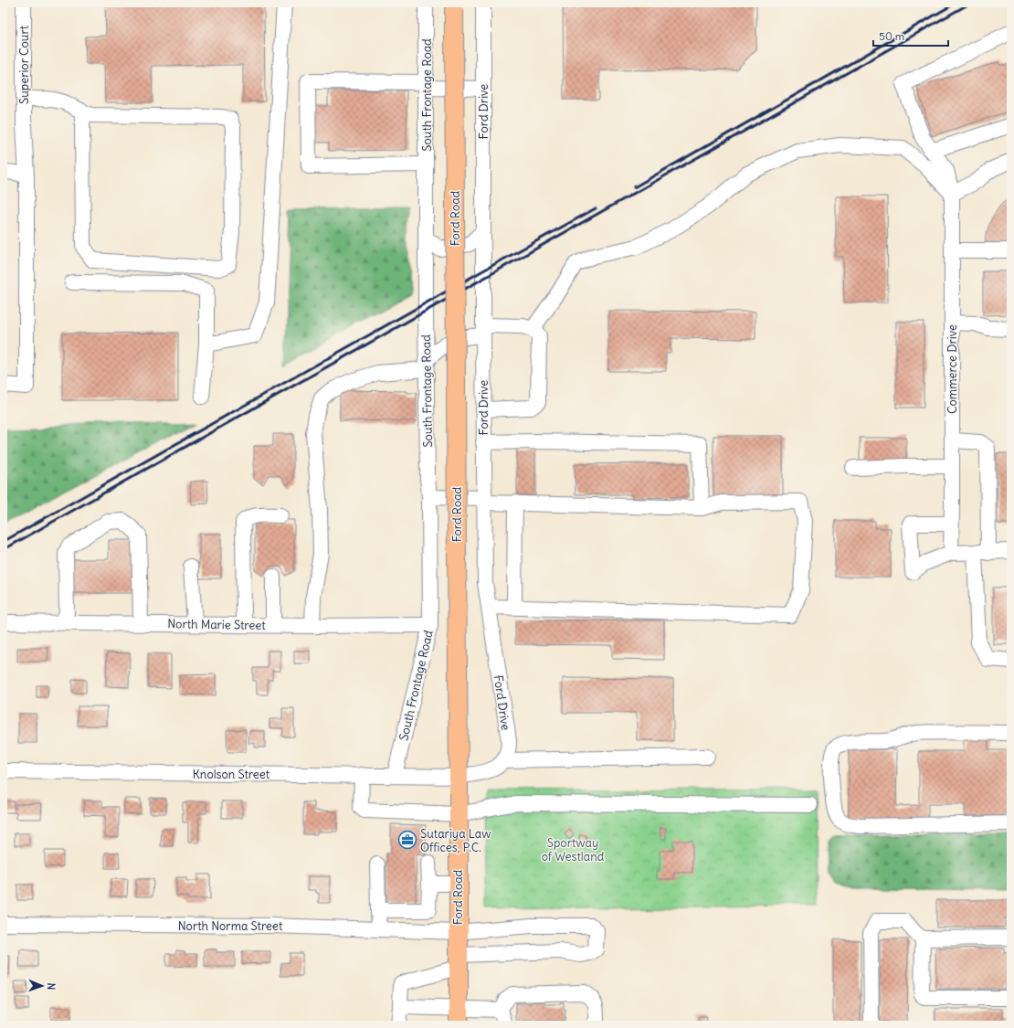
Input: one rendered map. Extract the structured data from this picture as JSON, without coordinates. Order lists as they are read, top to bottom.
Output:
{
  "streets": {
    "main road": ["Ford Road"],
    "street": [
      "Superior Court",
      "South Frontage Road",
      "Ford Drive",
      "Commerce Drive",
      "North Marie Street",
      "Knolson Street",
      "North Norma Street"
    ]
  },
  "crossings": [
    ["South Frontage Road", "North Marie Street"],
    ["South Frontage Road", "Knolson Street"],
    ["Ford Road", "Knolson Street"],
    ["Ford Road", "North Norma Street"]
  ],
  "parks": ["Sportway of Westland"],
  "places": {
    "office": ["Sutariya Law Offices, P.C."]
  },
  "scale_bar": "50 m",
  "north": "right"
}
